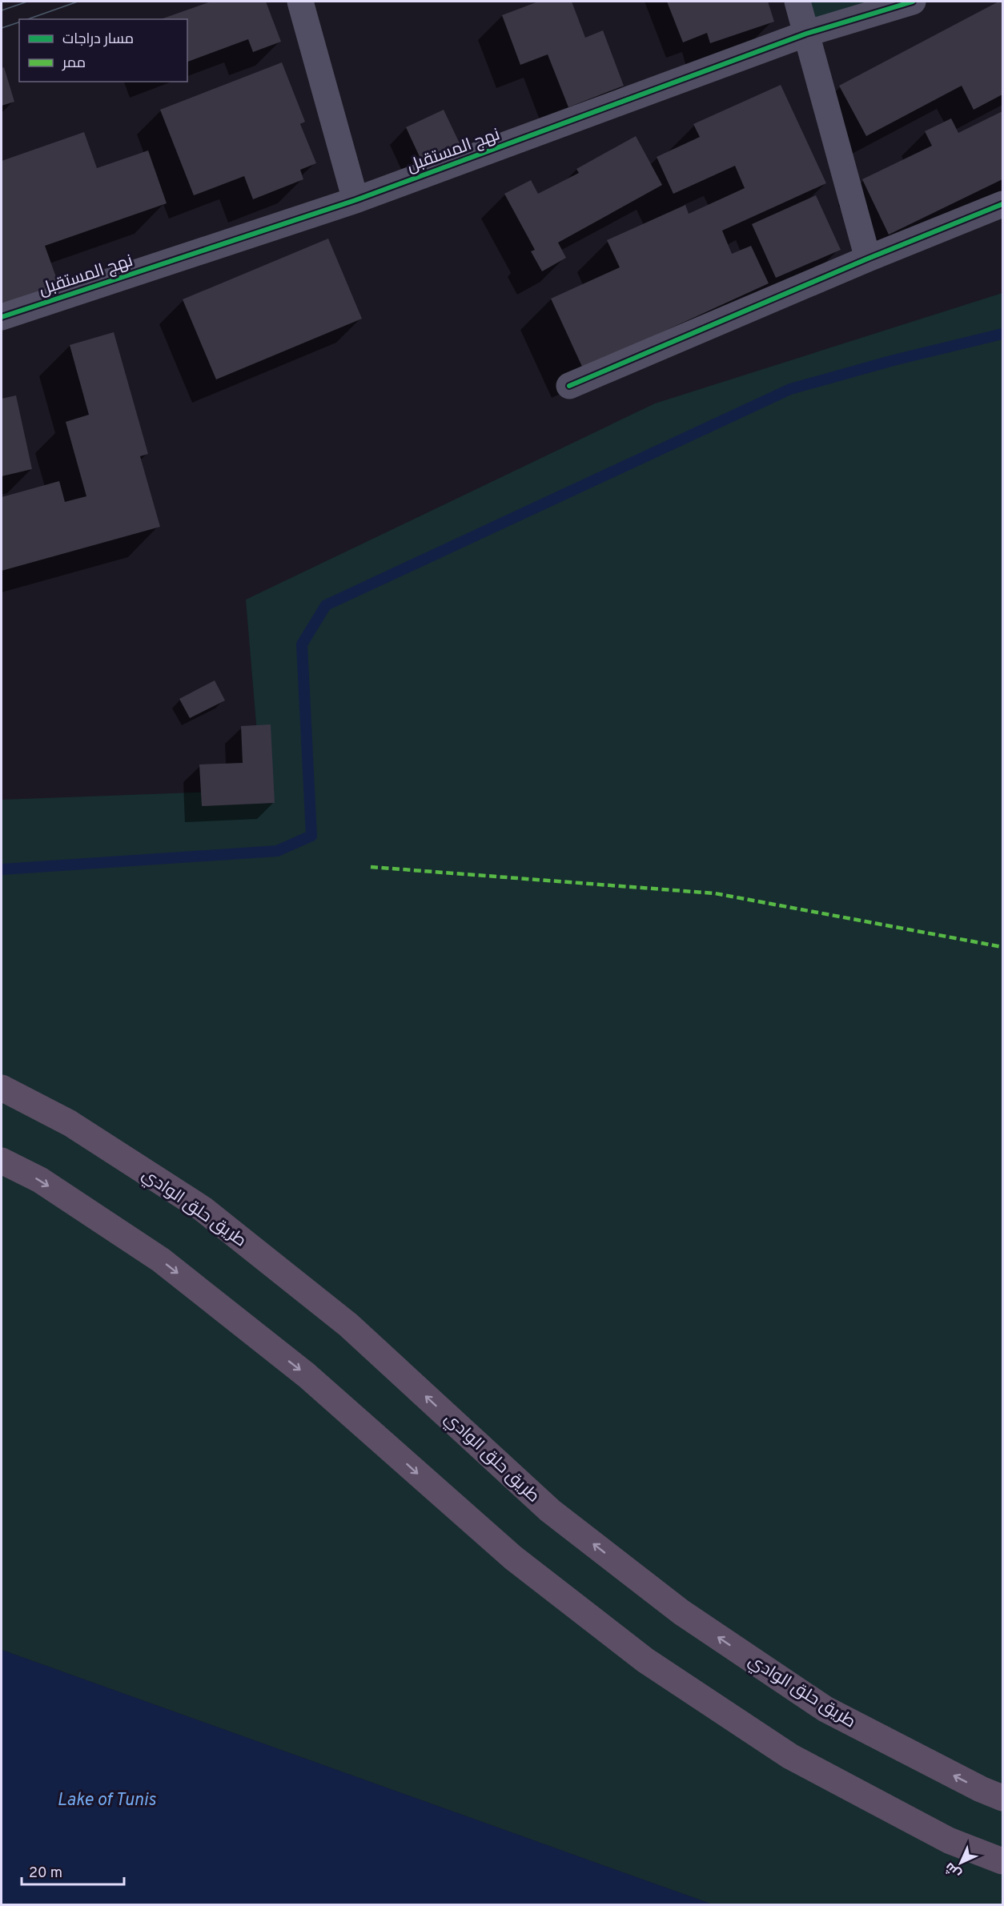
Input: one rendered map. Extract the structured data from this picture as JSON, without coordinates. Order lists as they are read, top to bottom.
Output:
{
  "streets": {
    "highway": ["طريق حلق الوادي"],
    "street": ["نهج المستقبل"]
  },
  "water": ["Lake of Tunis"],
  "legend": ["مسار دراجات", "ممر"],
  "scale_bar": "20 m",
  "north": "bottom left"
}
